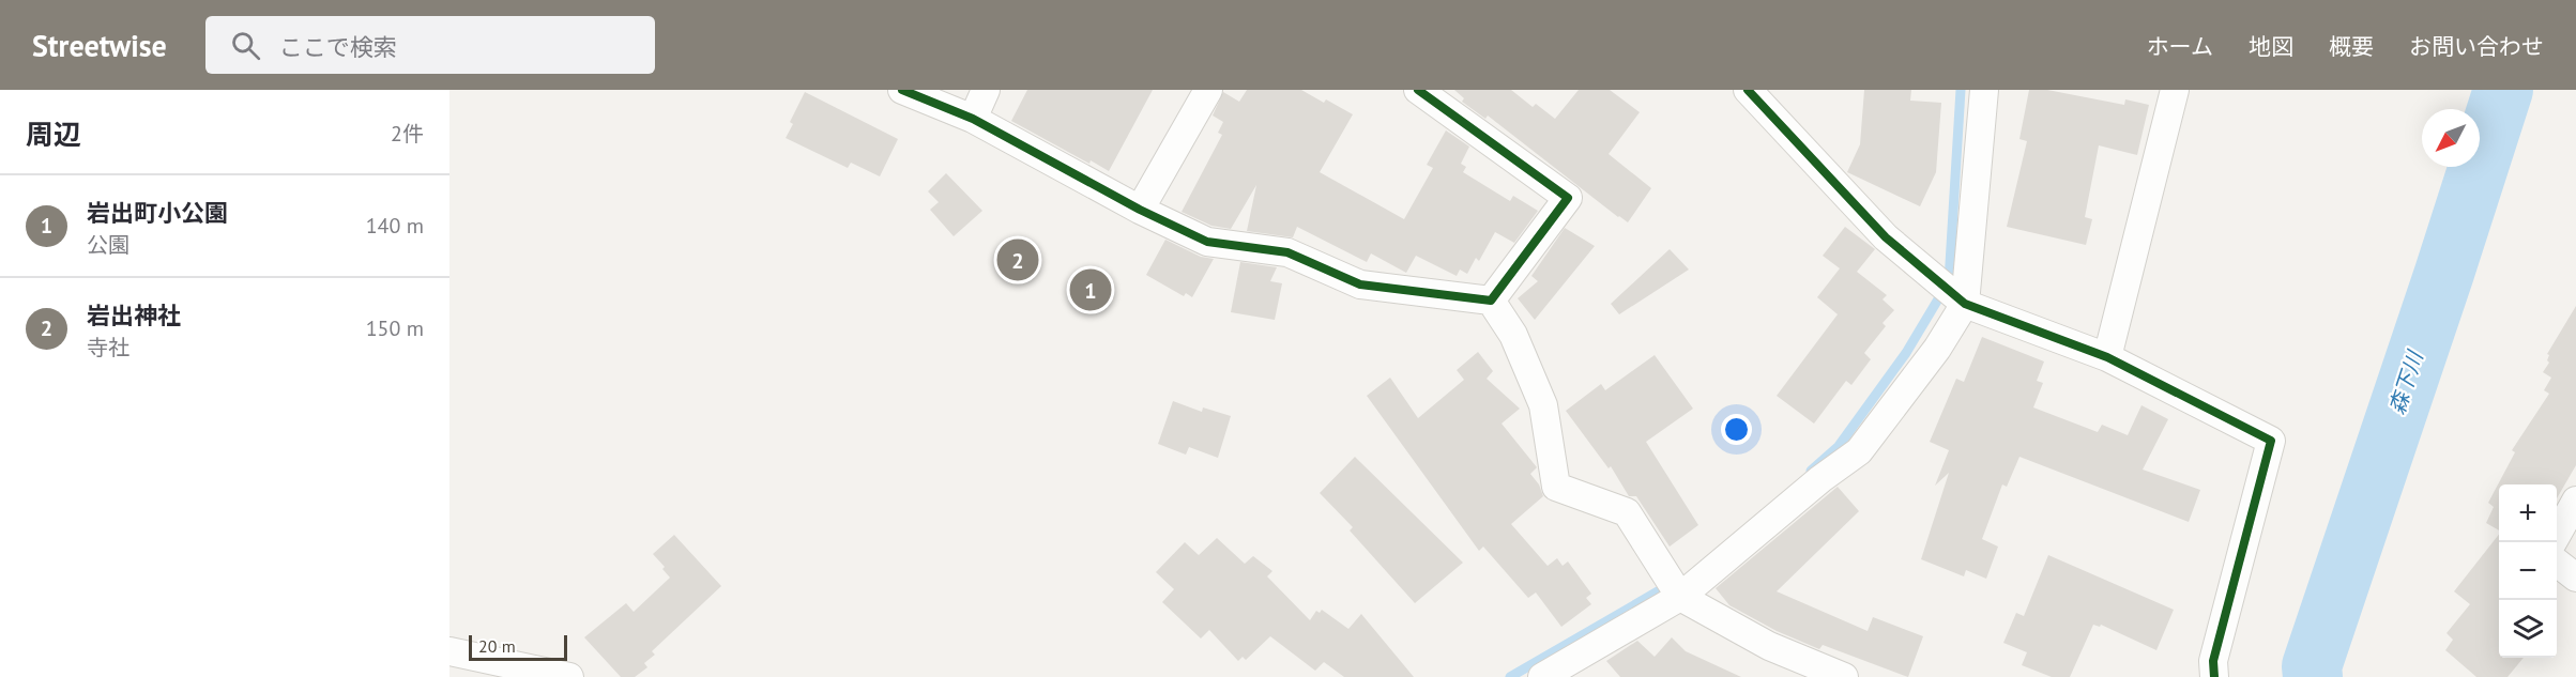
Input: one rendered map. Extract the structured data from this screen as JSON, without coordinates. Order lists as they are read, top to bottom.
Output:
{
  "water": ["森下川"],
  "scale_bar": "20 m",
  "north": "bottom left",
  "page": {
    "header": "Streetwise",
    "search": "ここで検索",
    "nav": [
      "ホーム",
      "地図",
      "概要",
      "お問い合わせ"
    ],
    "heading": ["周辺", "2件"],
    "list": [
      {
        "mark": "1",
        "name": "岩出町小公園",
        "note": "公園",
        "value": "140 m"
      },
      {
        "mark": "2",
        "name": "岩出神社",
        "note": "寺社",
        "value": "150 m"
      }
    ],
    "pins": ["2", "1"],
    "map_buttons": ["+", "−"],
    "scale": "20 m"
  }
}
